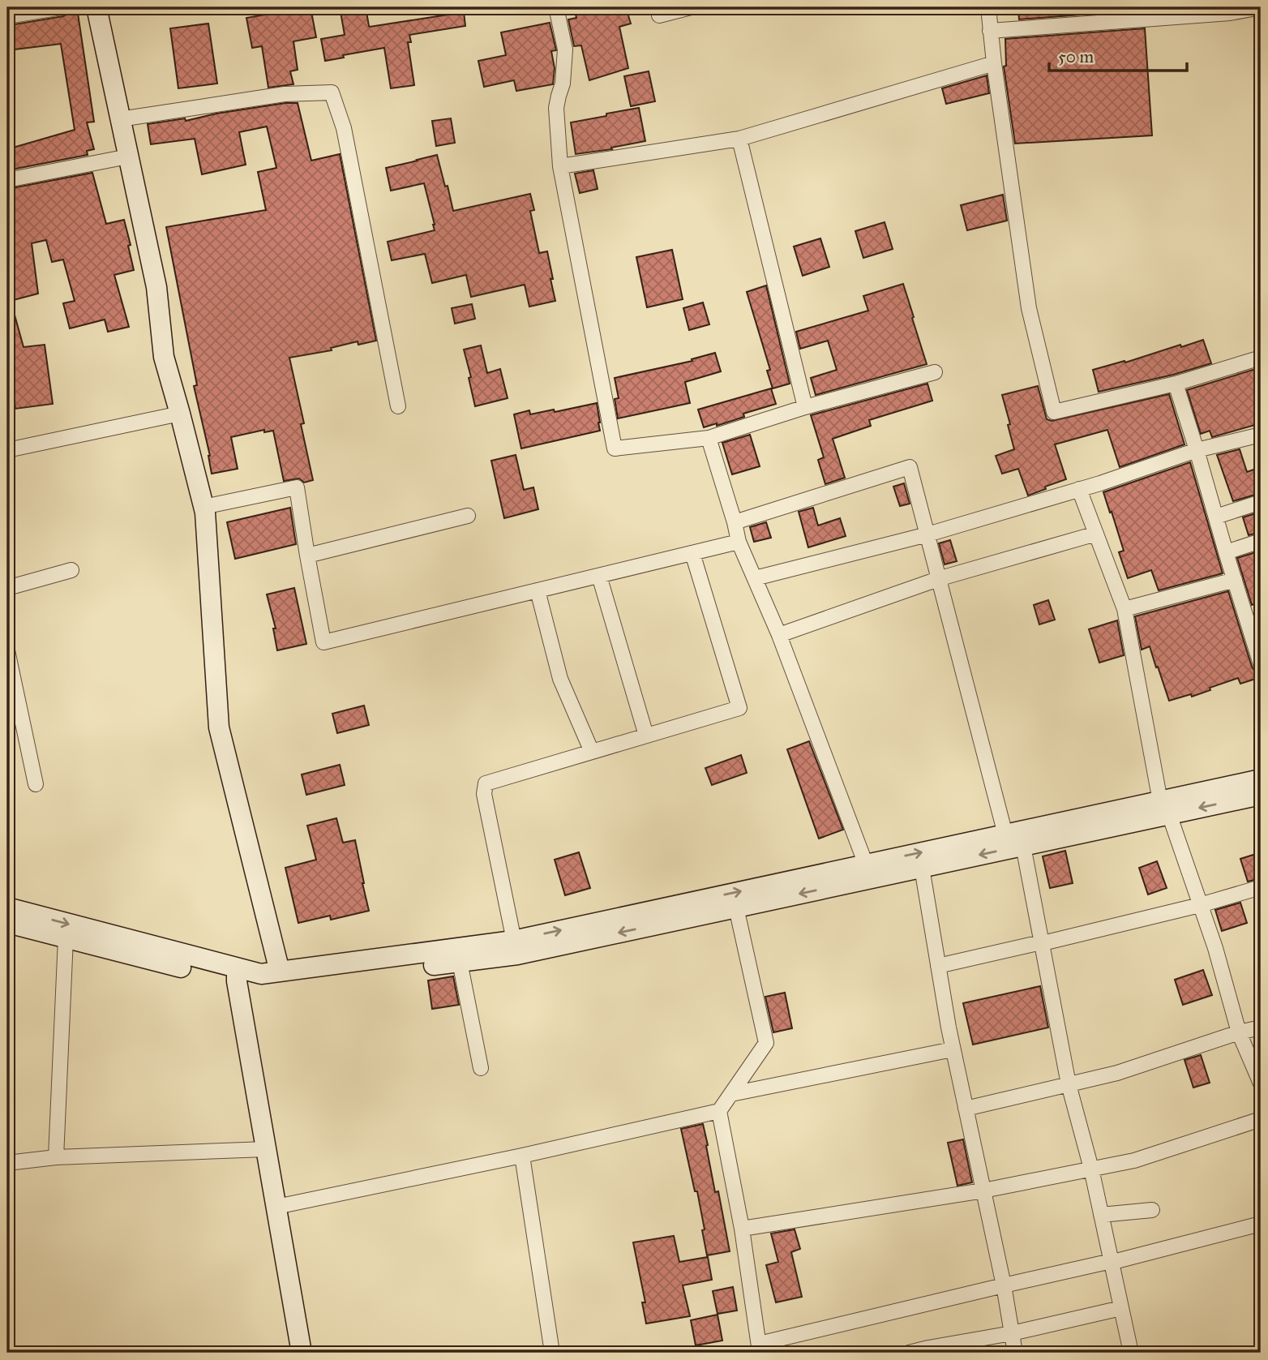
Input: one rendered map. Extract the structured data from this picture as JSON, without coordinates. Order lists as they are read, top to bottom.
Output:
{
  "scale_bar": "50 m"
}
